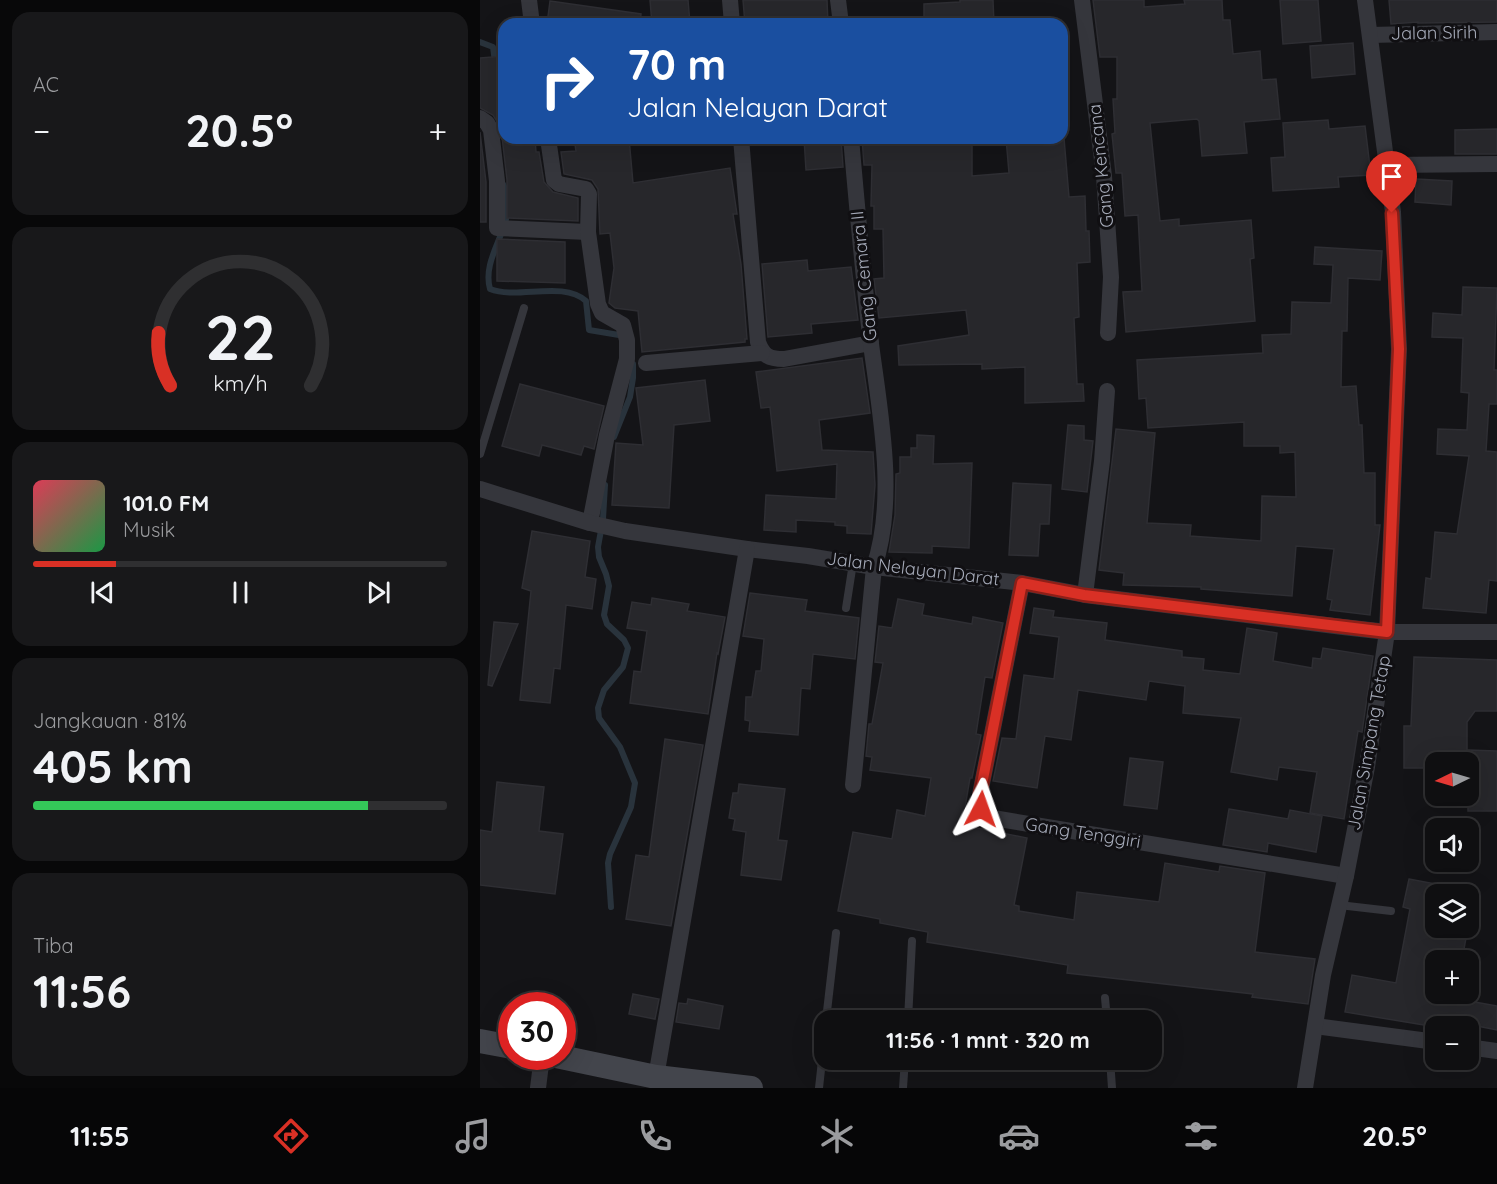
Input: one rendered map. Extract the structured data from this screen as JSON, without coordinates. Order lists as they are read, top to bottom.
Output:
{
  "streets": {
    "street": [
      "Jalan Sirih",
      "Gang Kencana",
      "Gang Cemara II",
      "Jalan Nelayan Darat",
      "Jalan Simpang Tetap",
      "Gang Tenggiri"
    ]
  },
  "crossings": [
    ["Jalan Sirih", "Jalan Simpang Tetap"],
    ["Gang Cemara II", "Jalan Nelayan Darat"],
    ["Jalan Nelayan Darat", "Jalan Simpang Tetap"],
    ["Jalan Nelayan Darat", "Gang Tenggiri"],
    ["Jalan Simpang Tetap", "Gang Tenggiri"]
  ],
  "north": "left",
  "page": {
    "tile": [
      "AC",
      ["Jangkauan · 81%", "405 km"],
      ["Tiba", "11:56"]
    ],
    "turn": ["70 m", "Jalan Nelayan Darat"],
    "heat": ["−", "20.5°", "+"],
    "song": ["101.0 FM", "Musik"],
    "map_buttons": ["+", "−"],
    "limit": "30",
    "trip": "11:56 · 1 mnt · 320 m",
    "tabs": ["11:55", "20.5°"],
    "gauge": ["22", "km/h"]
  }
}
